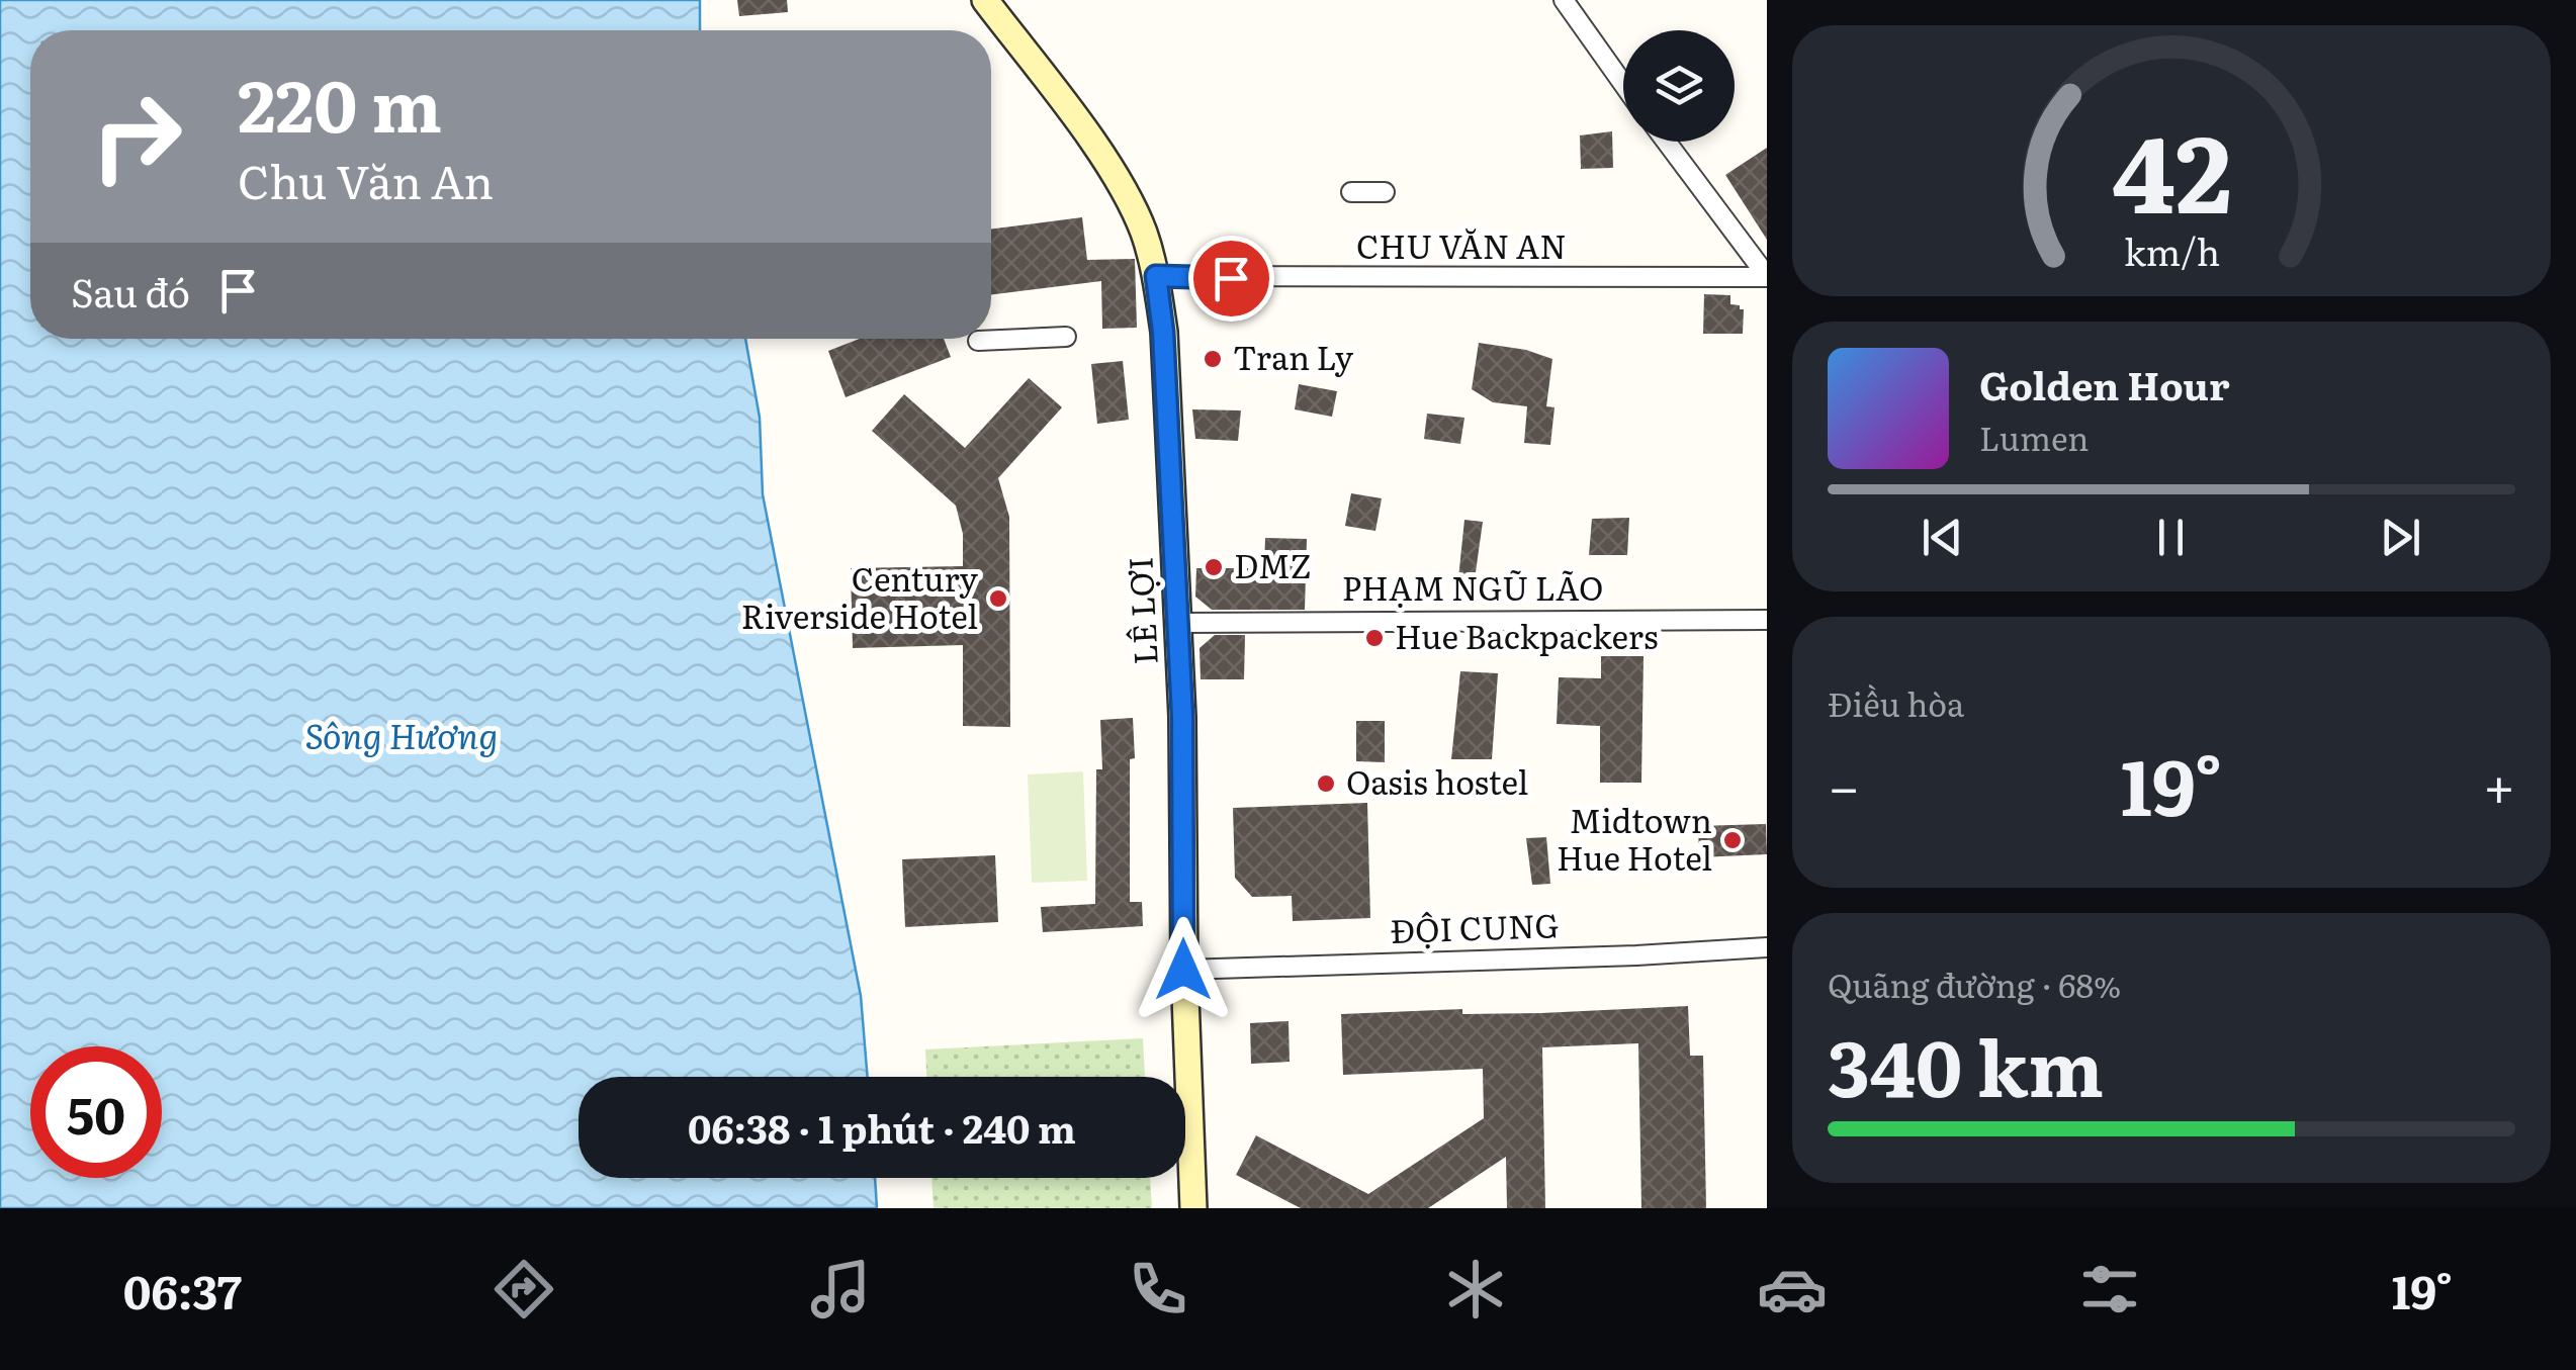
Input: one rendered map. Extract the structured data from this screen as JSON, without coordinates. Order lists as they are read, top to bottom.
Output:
{
  "streets": {
    "main road": ["LÊ LỢI"],
    "street": ["CHU VĂN AN", "PHẠM NGŨ LÃO", "ĐỘI CUNG"]
  },
  "crossings": [
    ["CHU VĂN AN", "LÊ LỢI"],
    ["PHẠM NGŨ LÃO", "LÊ LỢI"],
    ["LÊ LỢI", "ĐỘI CUNG"]
  ],
  "water": ["Sông Hương"],
  "places": [
    "Tran Ly",
    "DMZ",
    "Century Riverside Hotel",
    "Hue Backpackers",
    "Oasis hostel",
    "Midtown Hue Hotel"
  ],
  "page": {
    "turn": ["220 m", "Chu Văn An"],
    "then": "Sau đó",
    "song": ["Golden Hour", "Lumen"],
    "tile": [
      "Điều hòa",
      ["Quãng đường · 68%", "340 km"]
    ],
    "heat": ["−", "19°", "+"],
    "limit": "50",
    "trip": "06:38 · 1 phút · 240 m",
    "tabs": ["06:37", "19°"],
    "gauge": ["42", "km/h"]
  }
}
